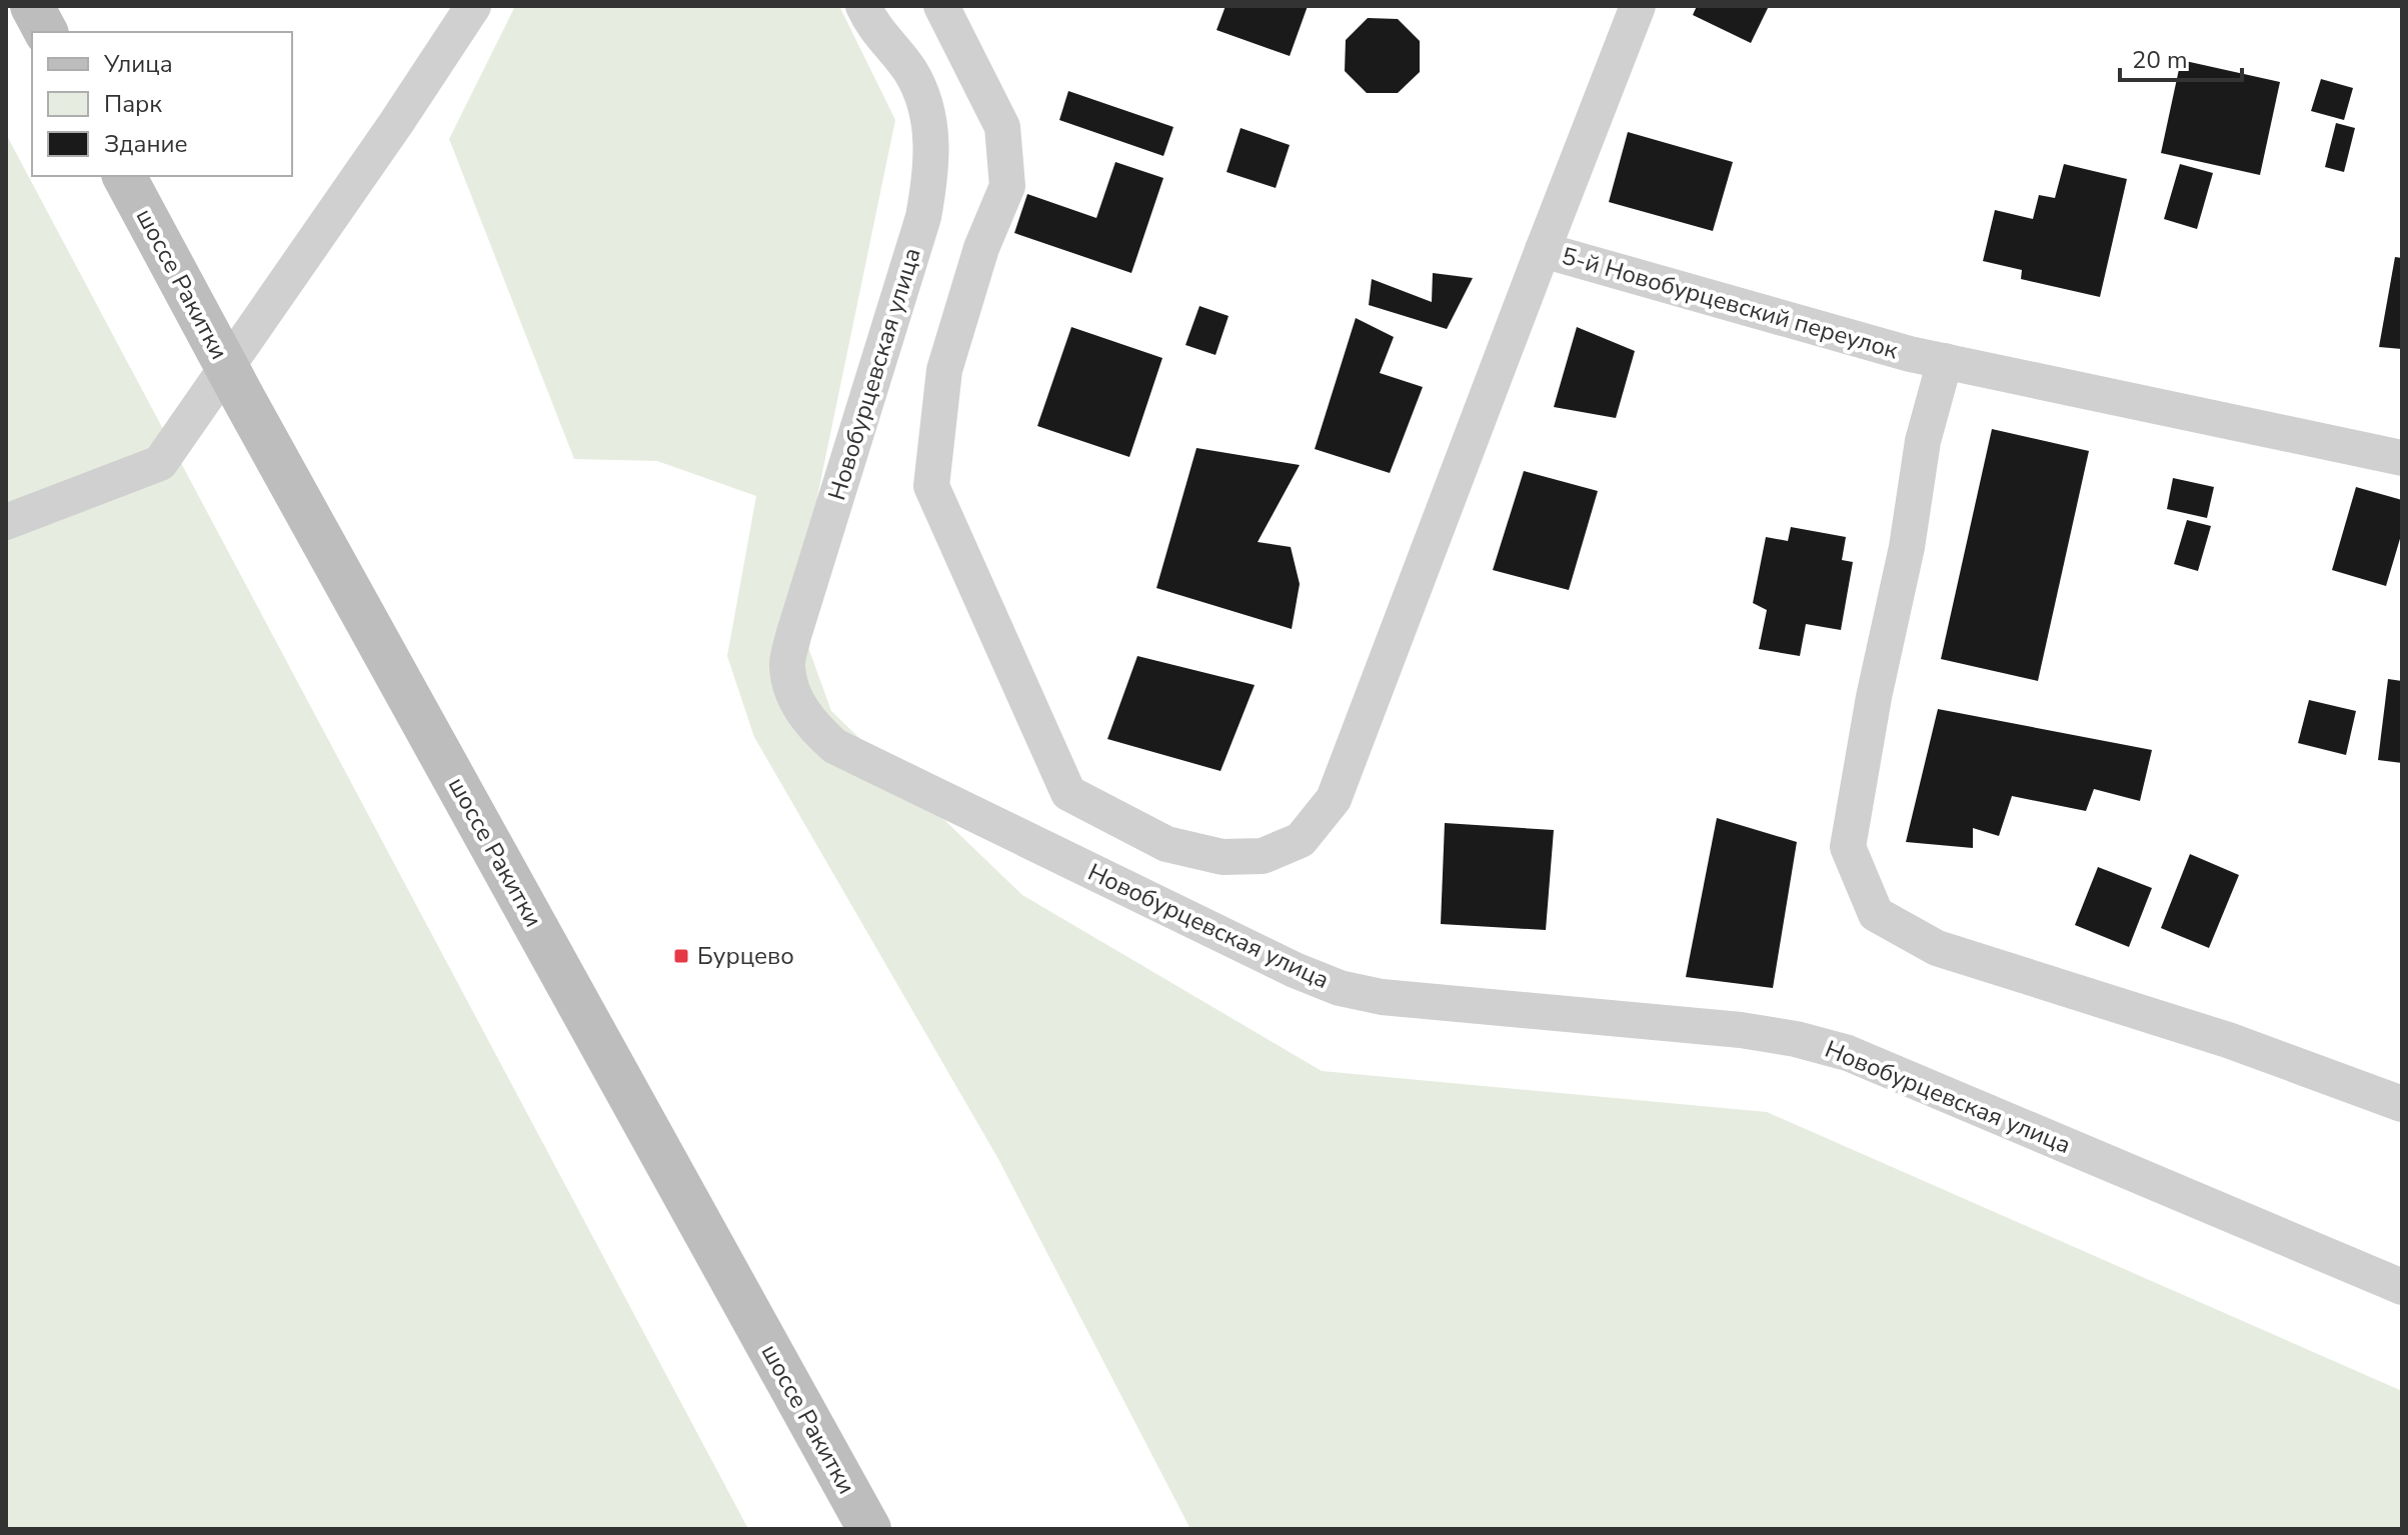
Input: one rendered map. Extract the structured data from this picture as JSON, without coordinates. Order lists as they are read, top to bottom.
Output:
{
  "streets": {
    "main road": ["шоссе Ракитки"],
    "street": ["5-й Новобурцевский переулок", "Новобурцевская улица"]
  },
  "places": {
    "transit": ["Бурцево"]
  },
  "legend": ["Улица", "Парк", "Здание"],
  "scale_bar": "20 m"
}
